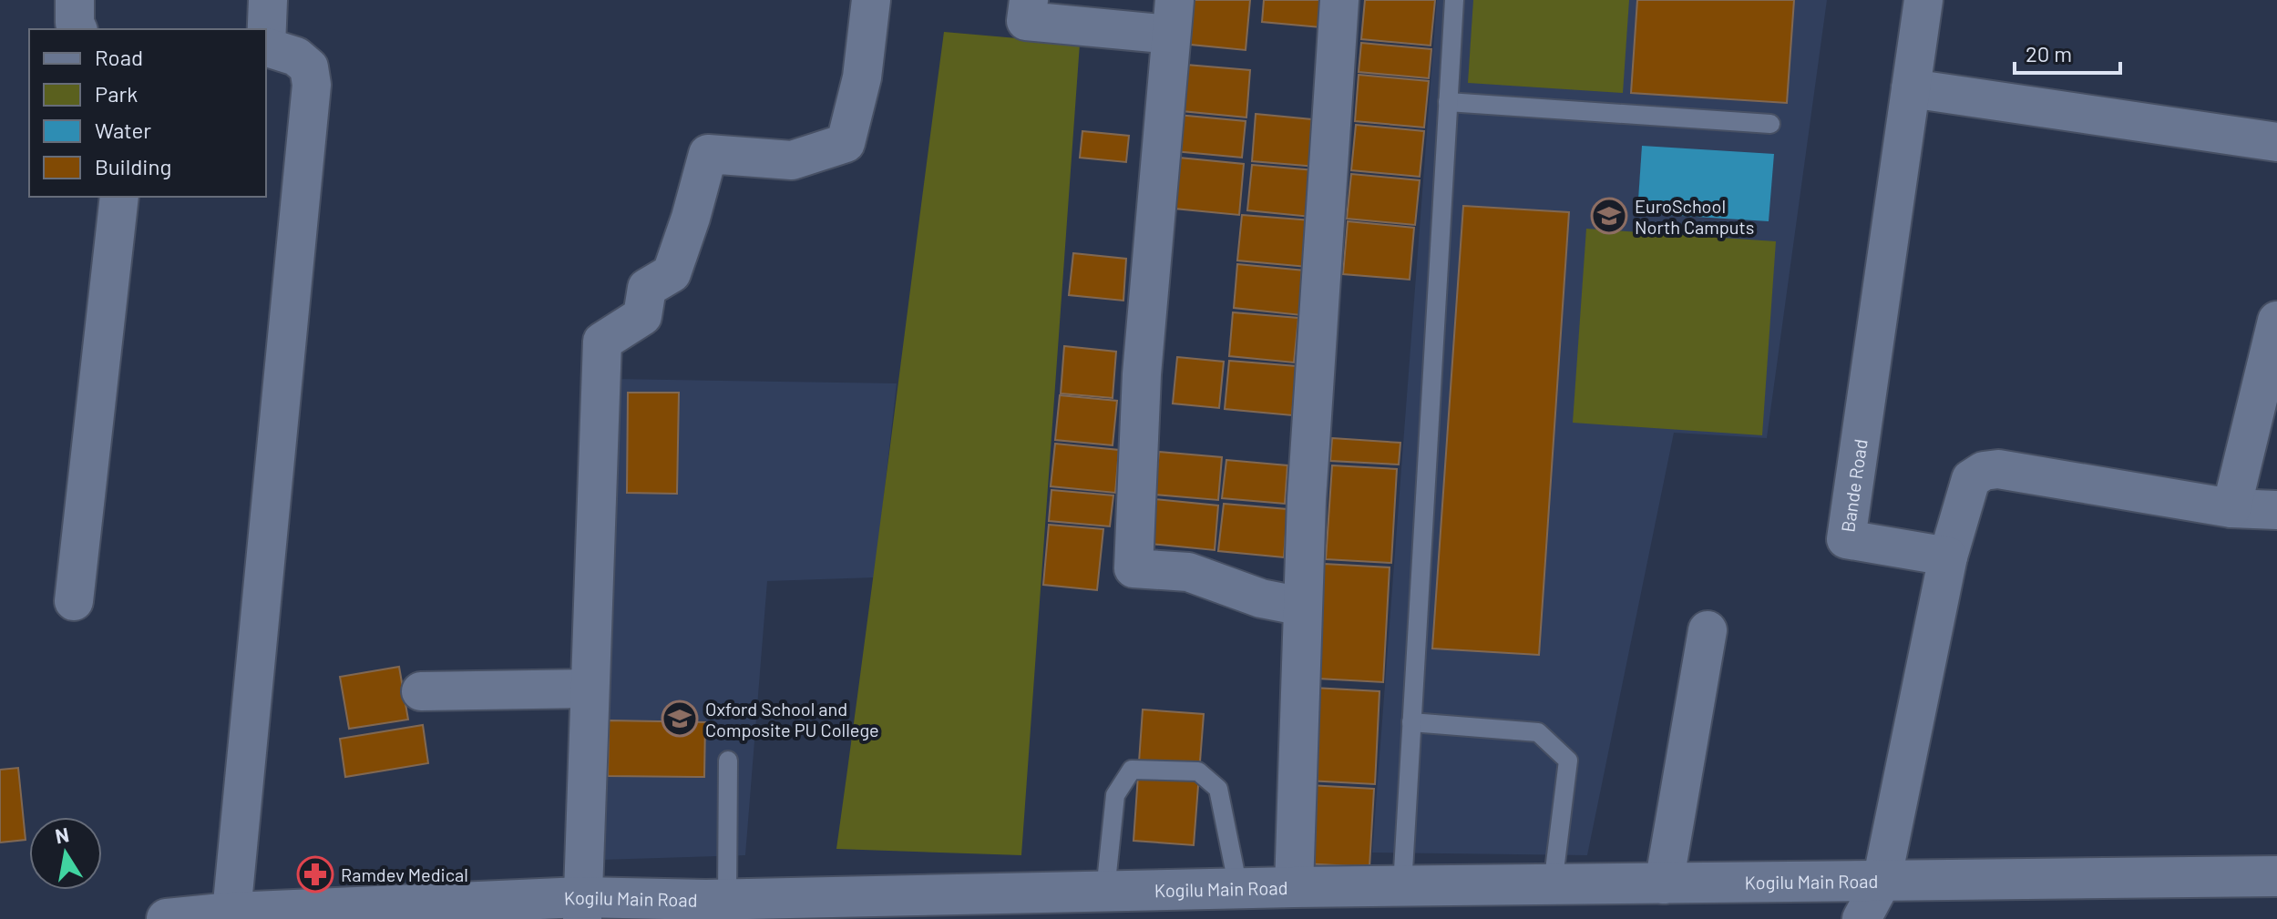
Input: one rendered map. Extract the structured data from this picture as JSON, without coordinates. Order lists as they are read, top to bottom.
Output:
{
  "streets": {
    "main road": ["Kogilu Main Road"],
    "street": ["Bande Road"]
  },
  "places": {
    "school or university": ["EuroSchool North Camputs", "Oxford School and Composite PU College"],
    "pharmacy": ["Ramdev Medical"]
  },
  "legend": [
    "Road",
    "Park",
    "Water",
    "Building"
  ],
  "scale_bar": "20 m",
  "north": "top"
}
